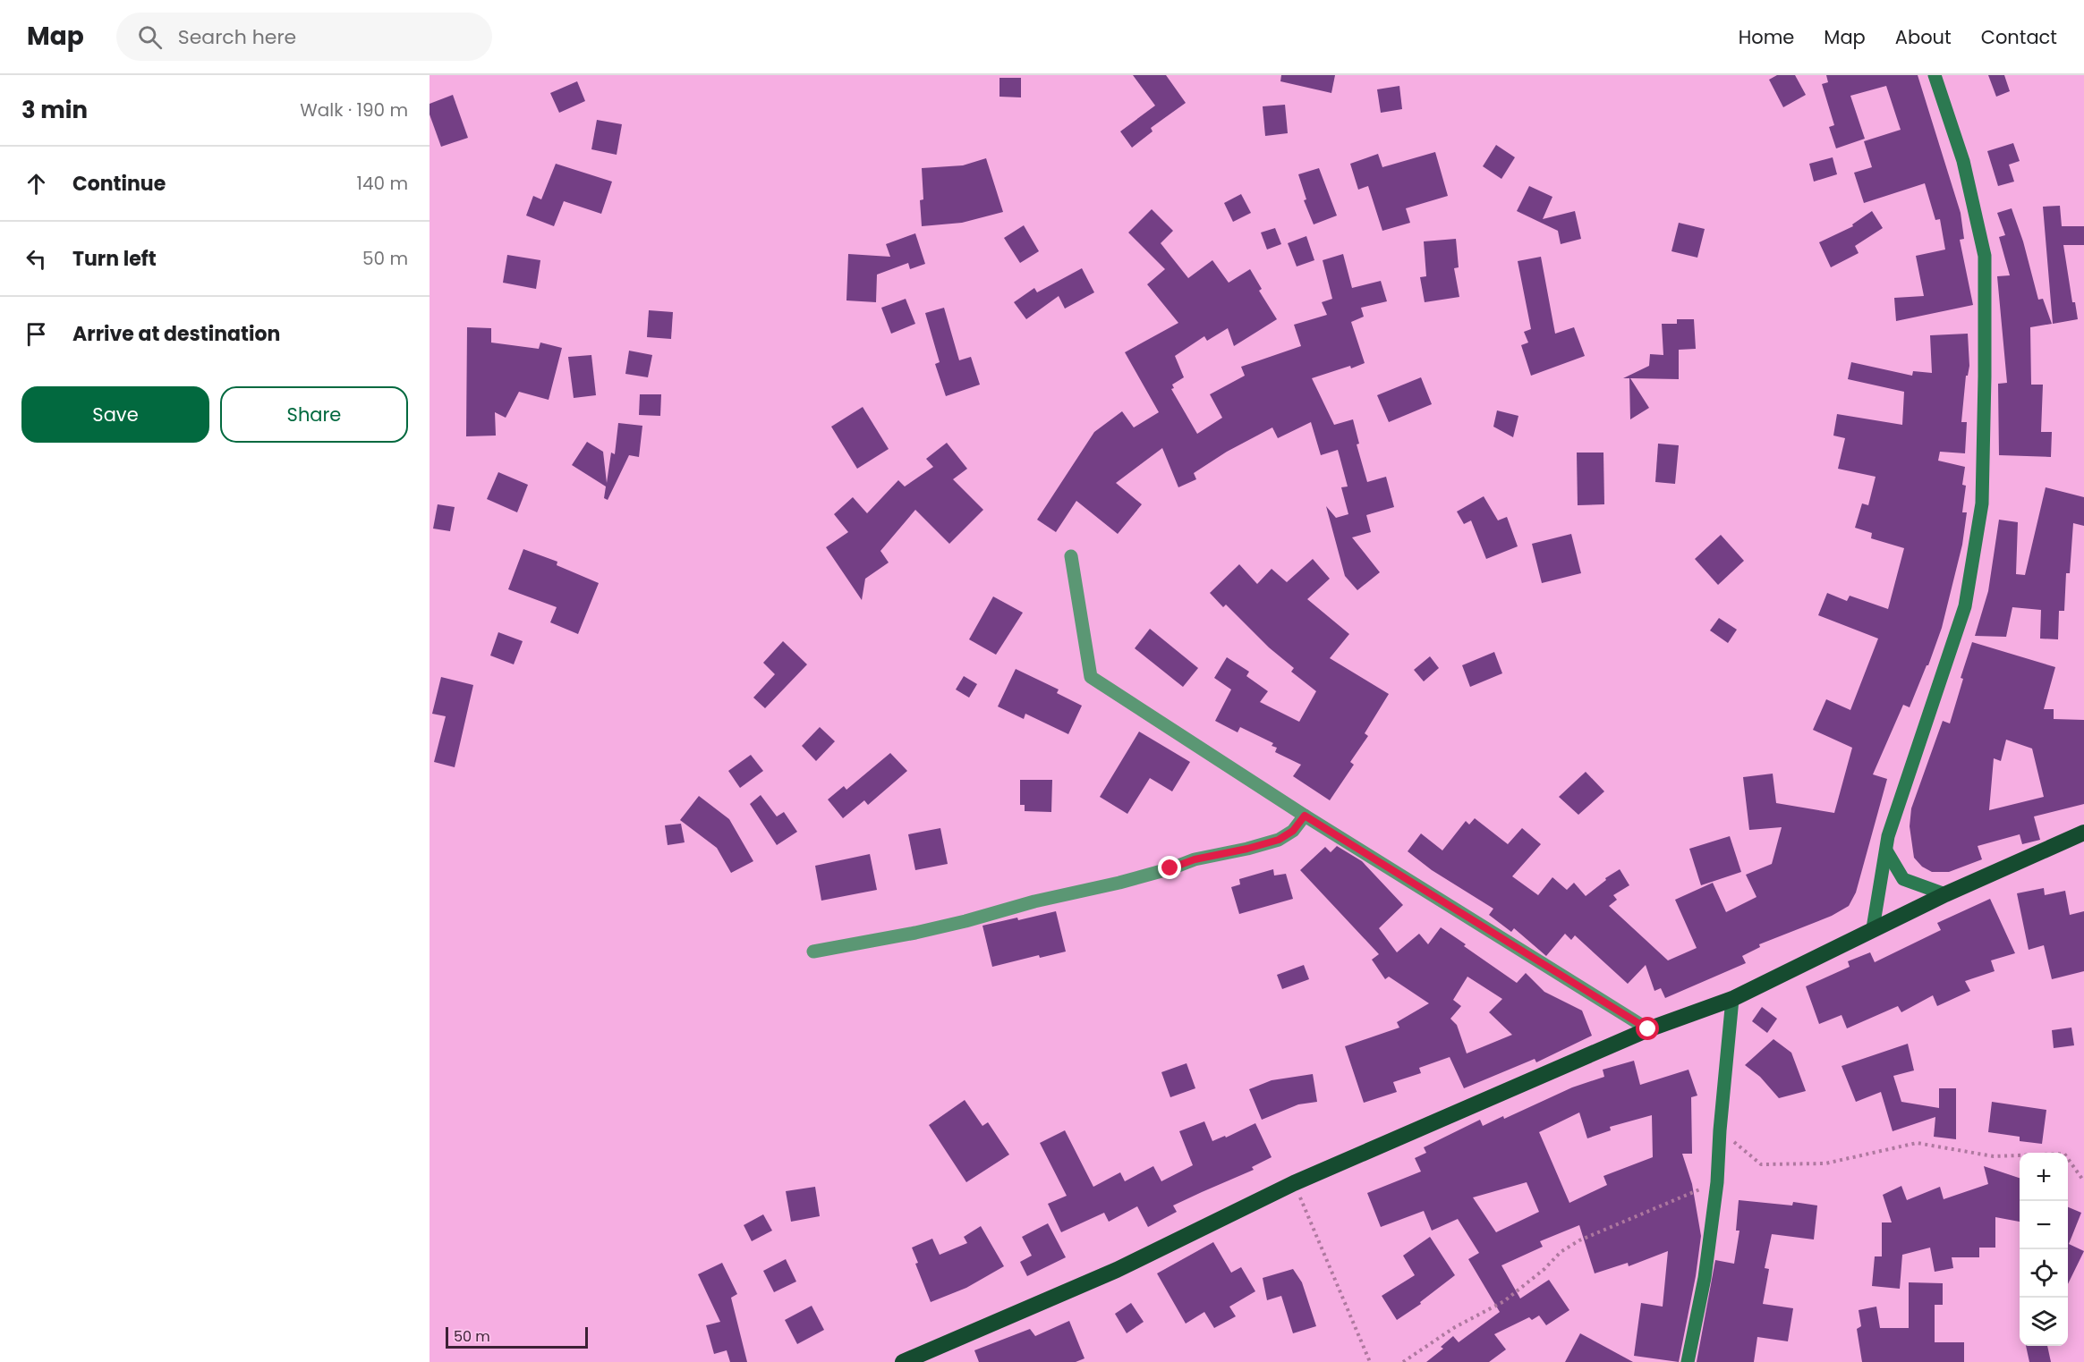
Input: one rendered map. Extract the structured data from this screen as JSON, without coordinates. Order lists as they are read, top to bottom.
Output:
{
  "scale_bar": "50 m",
  "page": {
    "header": "Map",
    "search": "Search here",
    "nav": [
      "Home",
      "Map",
      "About",
      "Contact"
    ],
    "heading": ["3 min", "Walk · 190 m"],
    "list": [
      ["Continue", "140 m"],
      ["Turn left", "50 m"],
      "Arrive at destination"
    ],
    "buttons": ["Save", "Share"],
    "map_buttons": ["+", "−"],
    "scale": "50 m"
  }
}
